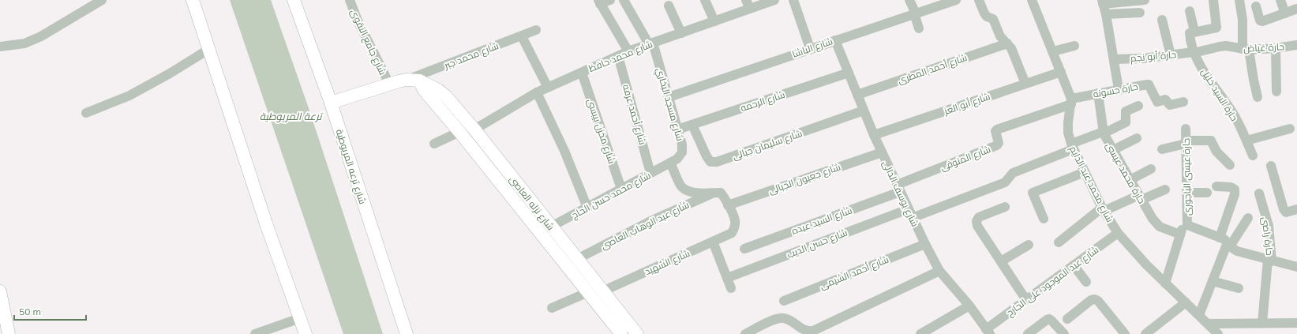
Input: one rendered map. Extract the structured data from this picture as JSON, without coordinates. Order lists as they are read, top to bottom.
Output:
{
  "streets": {
    "street": [
      "شارع جامع التقوى",
      "شارع الباشا",
      "حارة غياض",
      "شارع محمد جبر",
      "شارع محمد حافظ",
      "حارة أبو نجم",
      "شارع أحمد المطرى",
      "حارة حسونه",
      "حارة السيد خليل",
      "شارع الرحمه",
      "شارع أبو العز",
      "شارع مسجد البخاري",
      "شارع أحمد عرفه",
      "شارع مخزن بيبسى",
      "شارع سليمان جبالى",
      "شارع المنوفى",
      "شارع ترعه المريوطية",
      "حارة محمد عيسى",
      "حارة عيسى الباجورى",
      "شارع جعيون الجبالى",
      "شارع محمد عبد الدايم",
      "شارع يوسف الدالى",
      "شارع محمد حسن الحاج",
      "شارع نزله العاصى",
      "شارع السيد عبده",
      "شارع عبد الوهاب العاصى",
      "حارة راضى",
      "شارع حسن الديب",
      "شارع الشهيد",
      "شارع أحمد الشيمى",
      "شارع عبد الموجود على الجارح"
    ]
  },
  "crossings": [
    ["شارع جامع التقوى", "شارع نزله العاصى"],
    ["شارع الباشا", "شارع مسجد البخاري"],
    ["شارع الباشا", "شارع يوسف الدالى"],
    ["حارة غياض", "حارة أبو نجم"],
    ["حارة غياض", "حارة السيد خليل"],
    ["شارع محمد جبر", "شارع نزله العاصى"],
    ["شارع محمد حافظ", "شارع مسجد البخاري"],
    ["شارع محمد حافظ", "شارع أحمد عرفه"],
    ["شارع محمد حافظ", "شارع مخزن بيبسى"],
    ["شارع محمد حافظ", "شارع نزله العاصى"],
    ["حارة أبو نجم", "حارة السيد خليل"],
    ["شارع أحمد المطرى", "شارع يوسف الدالى"],
    ["حارة حسونه", "شارع المنوفى"],
    ["حارة حسونه", "حارة محمد عيسى"],
    ["حارة حسونه", "شارع محمد عبد الدايم"],
    ["شارع الرحمه", "شارع مسجد البخاري"],
    ["شارع الرحمه", "شارع سليمان جبالى"],
    ["شارع الرحمه", "شارع يوسف الدالى"],
    ["شارع أبو العز", "شارع يوسف الدالى"],
    ["شارع مسجد البخاري", "شارع محمد حسن الحاج"],
    ["شارع أحمد عرفه", "شارع محمد حسن الحاج"],
    ["شارع مخزن بيبسى", "شارع محمد حسن الحاج"],
    ["شارع سليمان جبالى", "شارع يوسف الدالى"],
    ["شارع المنوفى", "شارع محمد عبد الدايم"],
    ["شارع المنوفى", "شارع يوسف الدالى"],
    ["شارع المنوفى", "شارع السيد عبده"],
    ["شارع ترعه المريوطية", "شارع نزله العاصى"],
    ["شارع جعيون الجبالى", "شارع يوسف الدالى"],
    ["شارع جعيون الجبالى", "شارع الشهيد"],
    ["شارع محمد عبد الدايم", "شارع عبد الموجود على الجارح"],
    ["شارع يوسف الدالى", "شارع السيد عبده"],
    ["شارع يوسف الدالى", "شارع حسن الديب"],
    ["شارع يوسف الدالى", "شارع أحمد الشيمى"],
    ["شارع يوسف الدالى", "شارع عبد الموجود على الجارح"],
    ["شارع محمد حسن الحاج", "شارع نزله العاصى"],
    ["شارع نزله العاصى", "شارع عبد الوهاب العاصى"],
    ["شارع نزله العاصى", "شارع الشهيد"]
  ],
  "water": ["ترعة المريوطية"],
  "scale_bar": "50 m"
}
